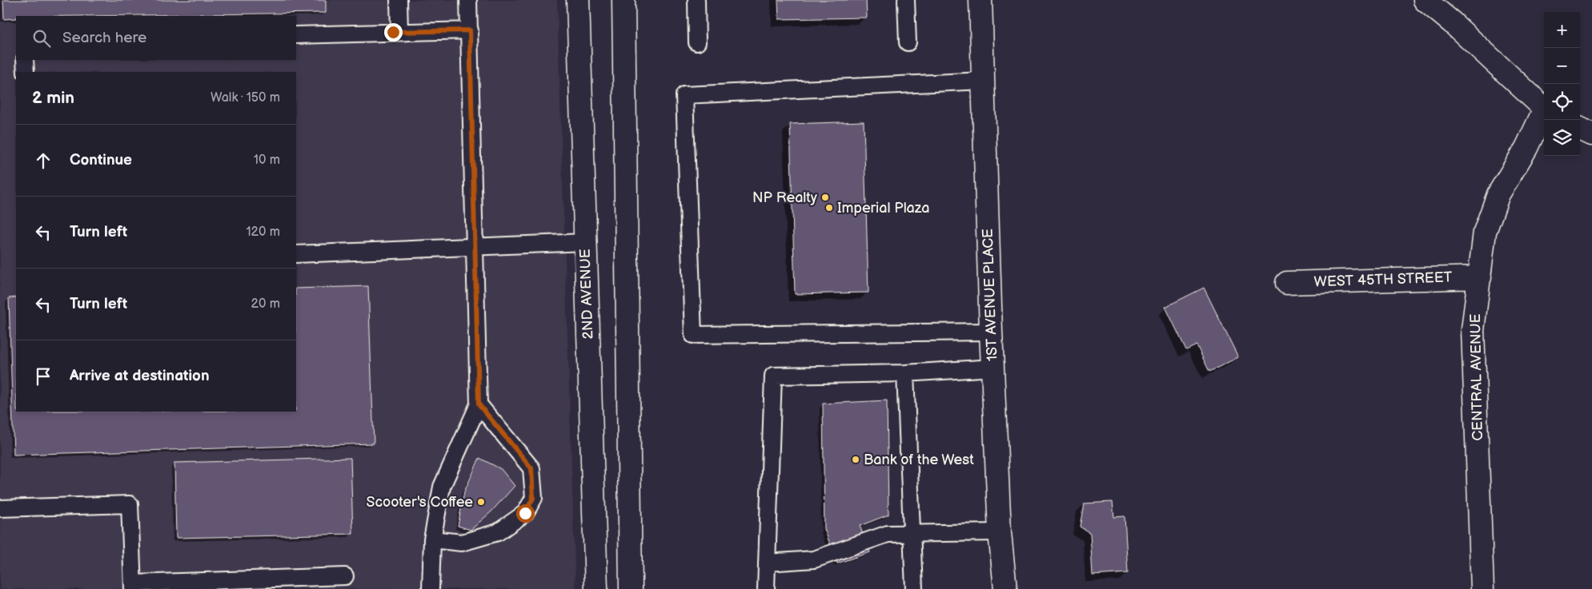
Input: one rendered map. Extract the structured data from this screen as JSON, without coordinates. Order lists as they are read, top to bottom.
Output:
{
  "streets": {
    "street": [
      "WEST 45TH STREET",
      "2ND AVENUE",
      "1ST AVENUE PLACE",
      "CENTRAL AVENUE"
    ]
  },
  "crossings": [
    ["WEST 45TH STREET", "CENTRAL AVENUE"]
  ],
  "places": [
    "NP Realty",
    "Imperial Plaza",
    "Bank of the West",
    "Scooter's Coffee"
  ],
  "page": {
    "map_buttons": ["+", "−"],
    "search": "Search here",
    "heading": ["2 min", "Walk · 150 m"],
    "list": [
      ["Continue", "10 m"],
      ["Turn left", "120 m"],
      ["Turn left", "20 m"],
      "Arrive at destination"
    ]
  }
}
